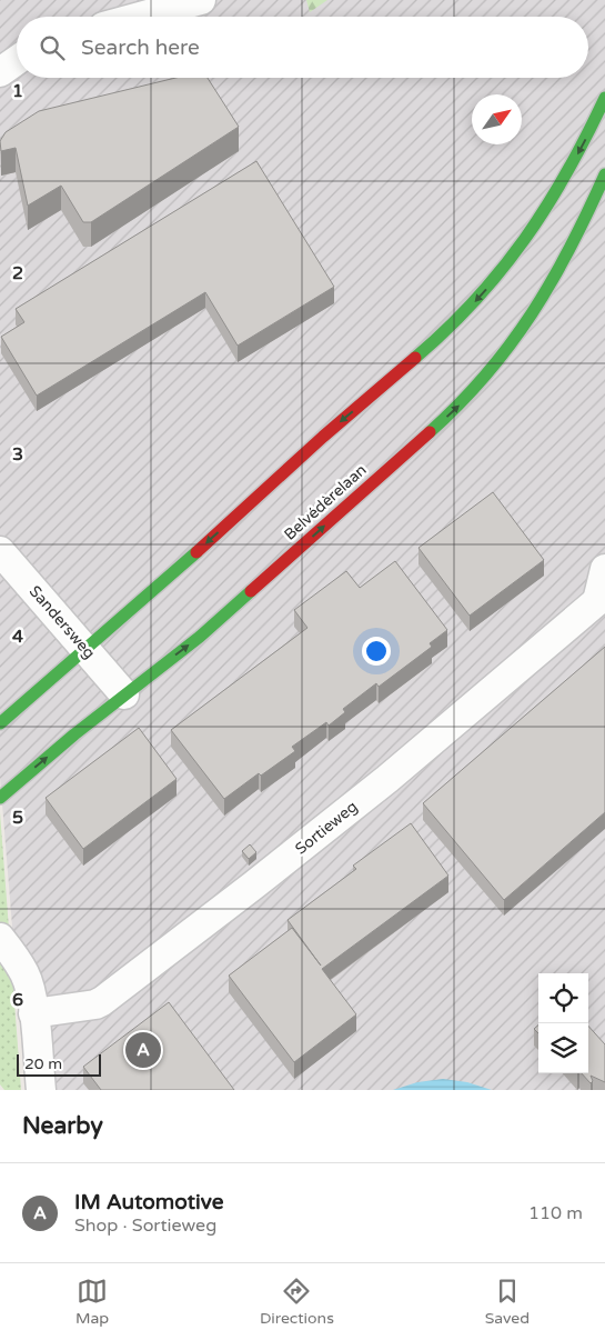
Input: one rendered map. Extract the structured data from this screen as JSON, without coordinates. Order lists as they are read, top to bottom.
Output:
{
  "streets": {
    "main road": ["Belvédèrelaan"],
    "street": ["Sandersweg", "Sortieweg"]
  },
  "crossings": [
    ["Belvédèrelaan", "Sandersweg"]
  ],
  "scale_bar": "20 m",
  "north": "top right",
  "page": {
    "search": "Search here",
    "pins": "A",
    "scale": "20 m",
    "heading": "Nearby",
    "list": [
      {
        "mark": "A",
        "name": "IM Automotive",
        "note": "Shop · Sortieweg",
        "value": "110 m"
      }
    ],
    "nav": ["Map", "Directions", "Saved"]
  },
  "grid": {
    "rows": [
      "1",
      "2",
      "3",
      "4",
      "5",
      "6"
    ]
  }
}
